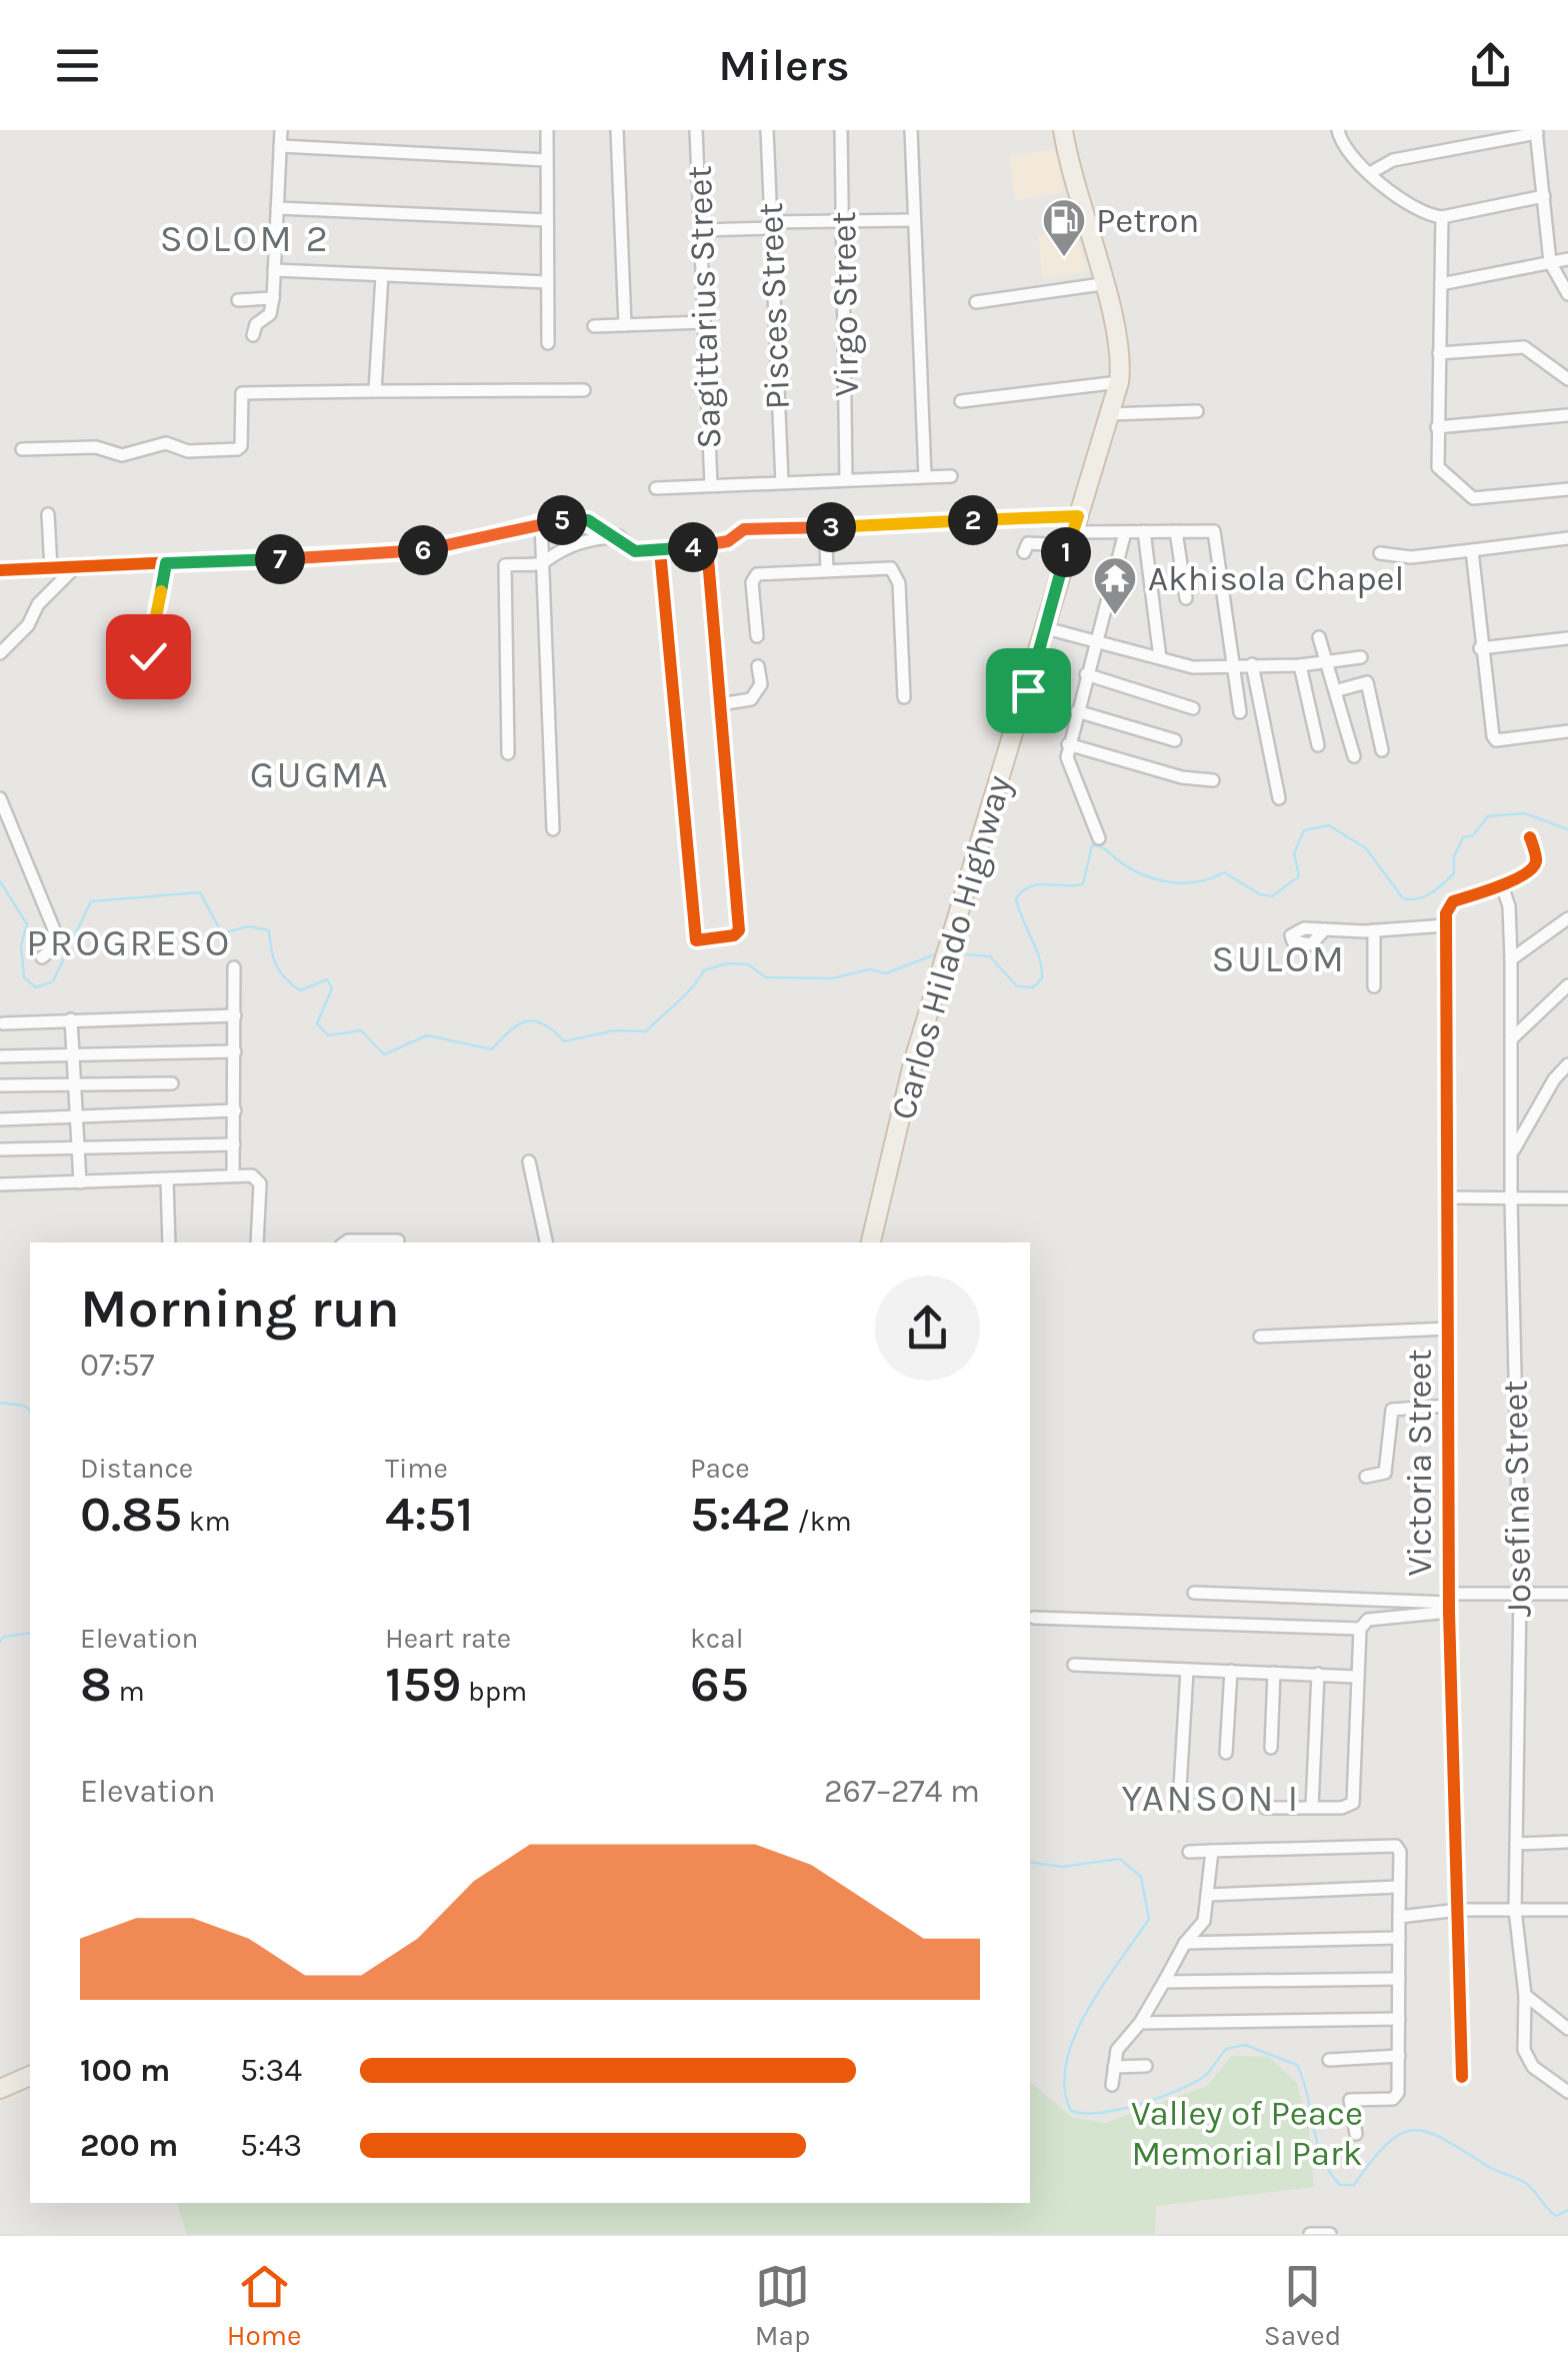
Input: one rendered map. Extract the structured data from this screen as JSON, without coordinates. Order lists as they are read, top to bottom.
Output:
{
  "streets": {
    "main road": ["Carlos Hilado Highway"],
    "street": [
      "Virgo Street",
      "Pisces Street",
      "Sagittarius Street",
      "Victoria Street",
      "Josefina Street"
    ]
  },
  "districts": [
    "SOLOM 2",
    "GUGMA",
    "PROGRESO",
    "SULOM",
    "YANSON I"
  ],
  "parks": ["Valley of Peace Memorial Park"],
  "places": {
    "fuel station": ["Petron"],
    "temple": ["Akhisola Chapel"]
  },
  "page": {
    "header": "Milers",
    "pins": [
      "2",
      "5",
      "3",
      "4",
      "6",
      "1",
      "7"
    ],
    "heading": ["Morning run", "07:57"],
    "stats": [
      ["Distance", "0.85 km"],
      ["Time", "4:51"],
      ["Pace", "5:42 /km"],
      ["Elevation", "8 m"],
      ["Heart rate", "159 bpm"],
      ["kcal", "65"]
    ],
    "chart": ["Elevation", "267–274 m"],
    "list": [
      {
        "name": "100 m",
        "note": "5:34"
      },
      {
        "name": "200 m",
        "note": "5:43"
      }
    ],
    "tabs": ["Home", "Map", "Saved"]
  }
}
